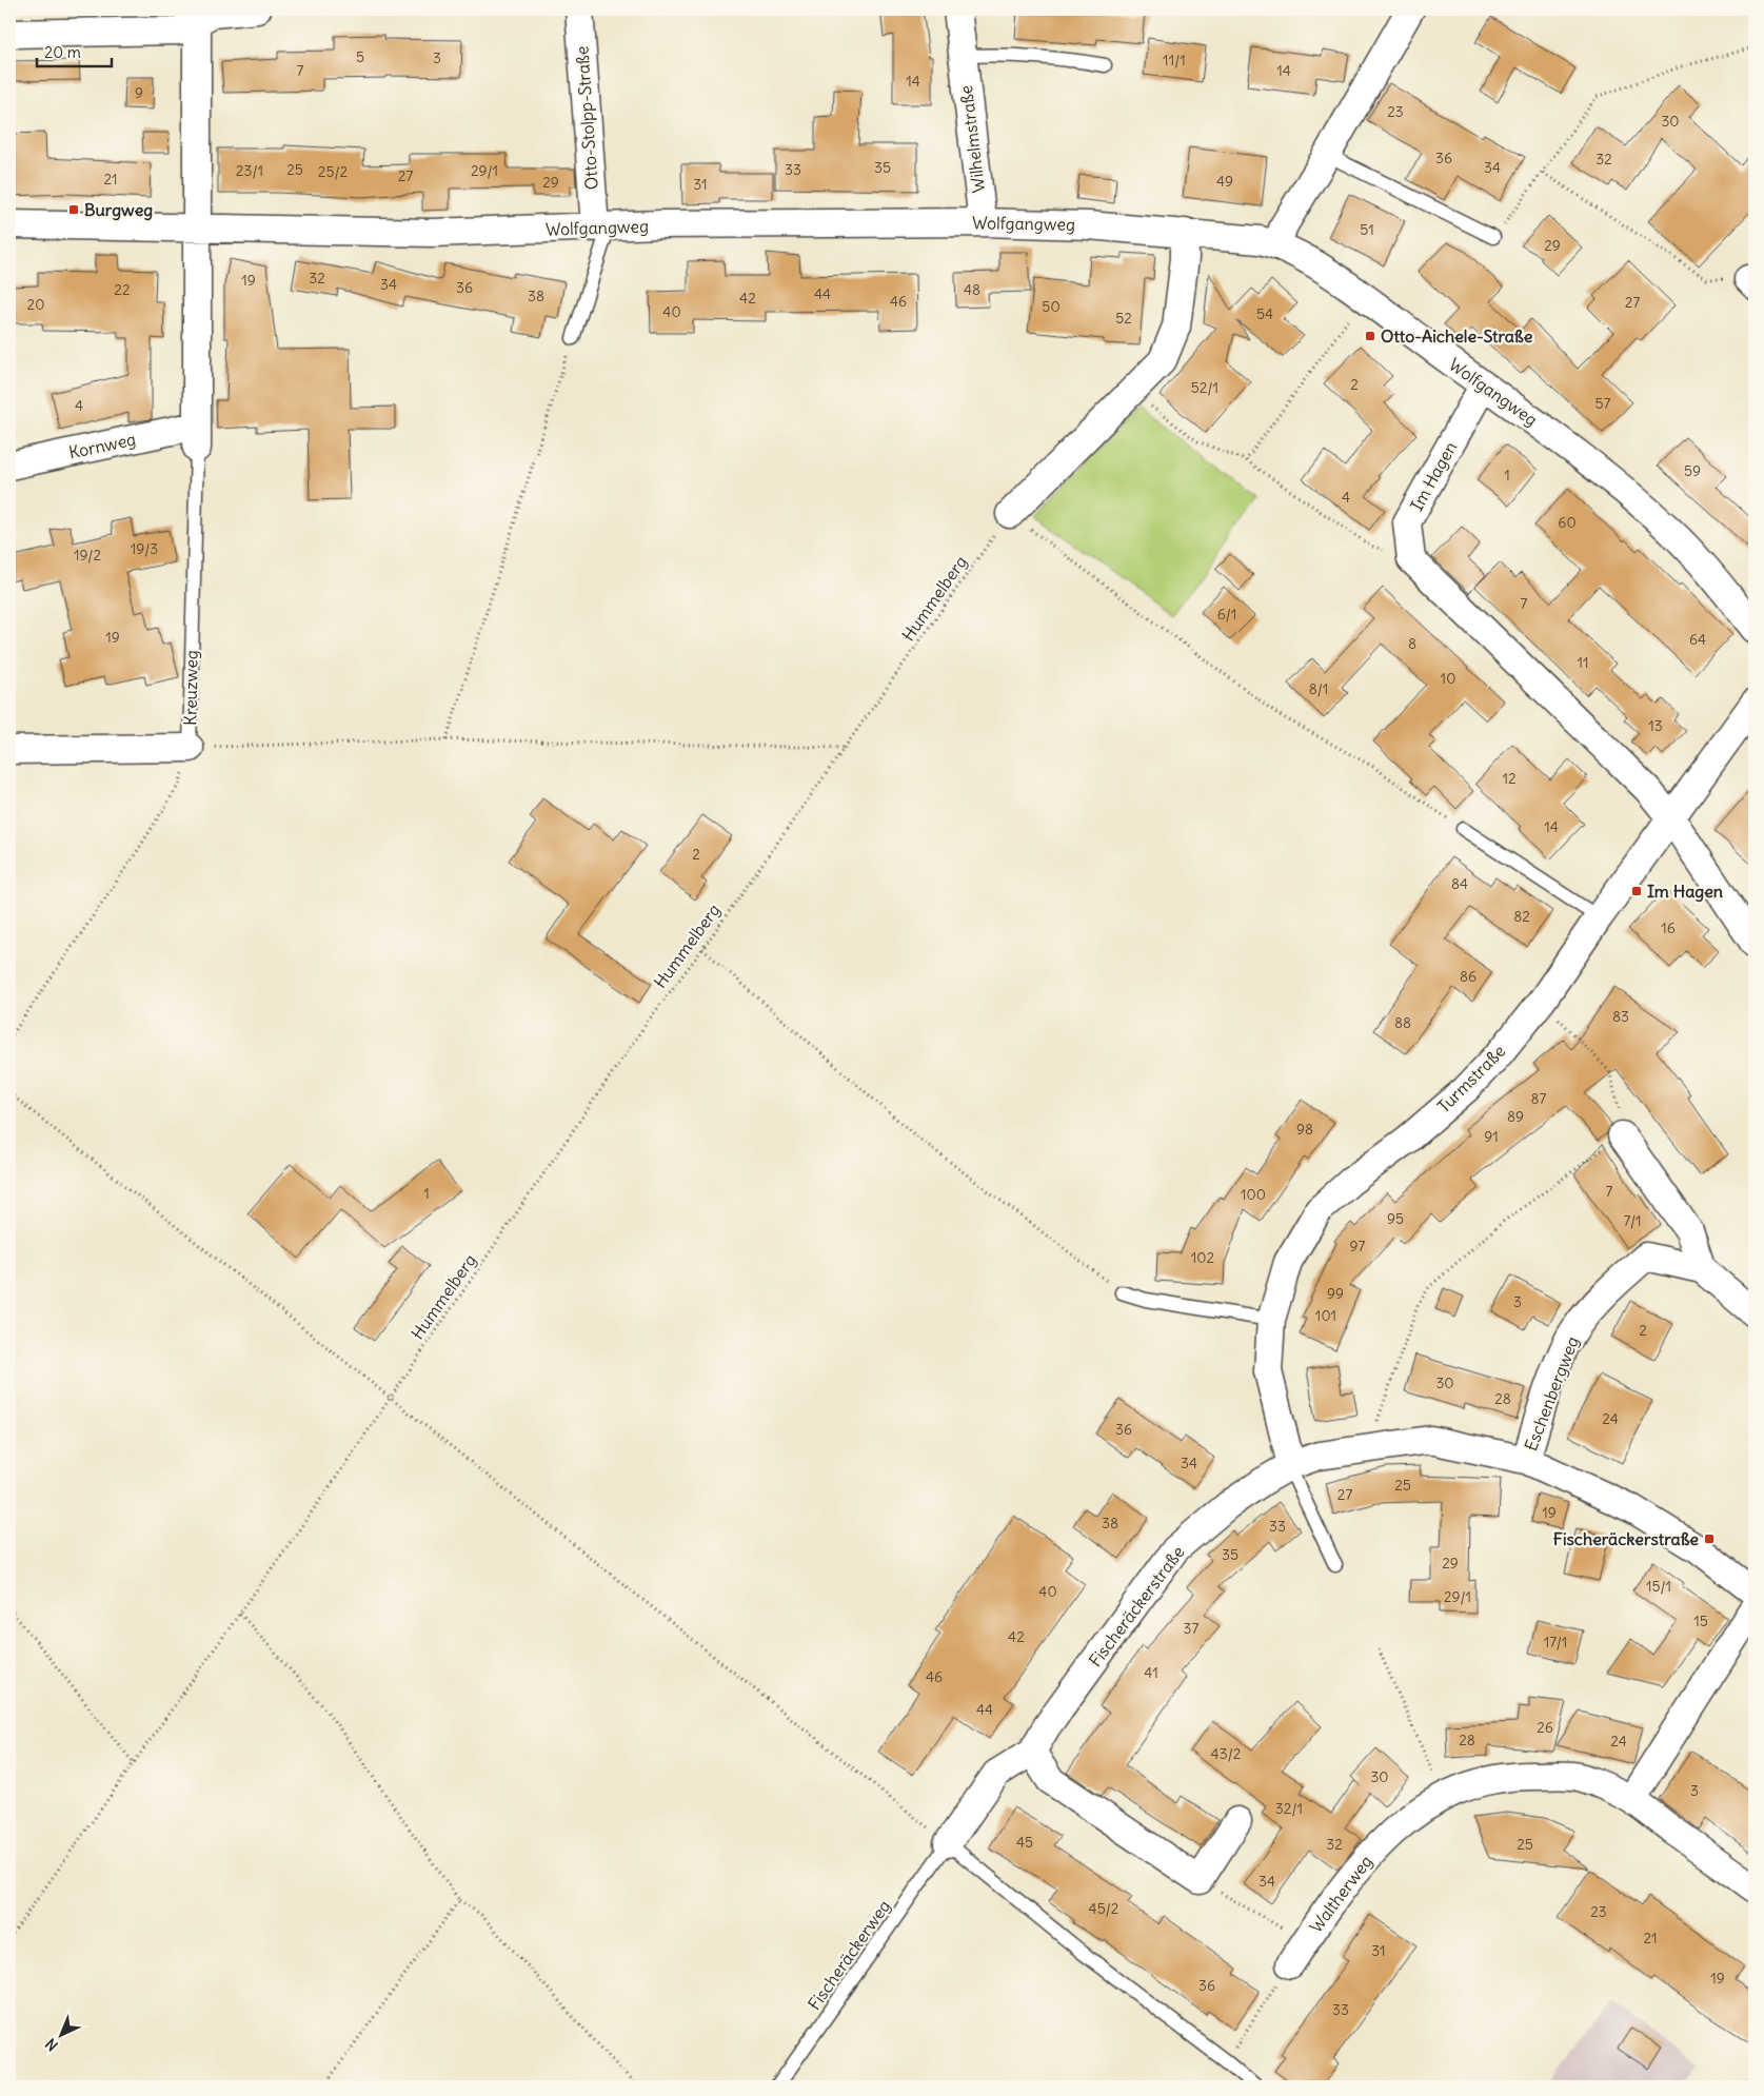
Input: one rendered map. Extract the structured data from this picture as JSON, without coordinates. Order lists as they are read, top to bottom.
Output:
{
  "streets": {
    "street": [
      "Otto-Stolpp-Straße",
      "Wilhelmstraße",
      "Wolfgangweg",
      "Kornweg",
      "Im Hagen",
      "Kreuzweg",
      "Turmstraße",
      "Eschenbergweg",
      "Fischeräckerstraße",
      "Waltherweg"
    ],
    "lane": ["Fischeräckerweg"],
    "path": ["Hummelberg"]
  },
  "crossings": [
    ["Otto-Stolpp-Straße", "Wolfgangweg"],
    ["Wilhelmstraße", "Wolfgangweg"],
    ["Wolfgangweg", "Im Hagen"],
    ["Kornweg", "Kreuzweg"],
    ["Turmstraße", "Fischeräckerstraße"],
    ["Eschenbergweg", "Fischeräckerstraße"],
    ["Fischeräckerstraße", "Fischeräckerweg"]
  ],
  "places": {
    "transit": [
      "Burgweg",
      "Otto-Aichele-Straße",
      "Im Hagen",
      "Fischeräckerstraße"
    ]
  },
  "house_numbers": [
    "5",
    "3",
    "11/1",
    "7",
    "14",
    "14",
    "9",
    "23",
    "30",
    "36",
    "32",
    "35",
    "34",
    "25",
    "33",
    "23/1",
    "29/1",
    "25/2",
    "27",
    "21",
    "49",
    "29",
    "31",
    "51",
    "29",
    "32",
    "19",
    "34",
    "36",
    "22",
    "48",
    "44",
    "38",
    "42",
    "46",
    "27",
    "20",
    "50",
    "40",
    "54",
    "52",
    "2",
    "52/1",
    "57",
    "4",
    "59",
    "1",
    "4",
    "60",
    "19/3",
    "19/2",
    "7",
    "6/1",
    "19",
    "64",
    "8",
    "11",
    "10",
    "8/1",
    "13",
    "12",
    "14",
    "2",
    "84",
    "82",
    "16",
    "86",
    "83",
    "88",
    "87",
    "89",
    "98",
    "91",
    "7",
    "1",
    "100",
    "95",
    "7/1",
    "97",
    "102",
    "99",
    "3",
    "101",
    "2",
    "30",
    "28",
    "24",
    "36",
    "34",
    "25",
    "27",
    "19",
    "38",
    "33",
    "35",
    "29",
    "15/1",
    "40",
    "29/1",
    "15",
    "37",
    "42",
    "17/1",
    "41",
    "46",
    "44",
    "26",
    "28",
    "24",
    "43/2",
    "30",
    "3",
    "32/1",
    "45",
    "32",
    "25",
    "34",
    "45/2",
    "23",
    "21",
    "31",
    "19",
    "36",
    "33"
  ],
  "scale_bar": "20 m",
  "north": "bottom left"
}
